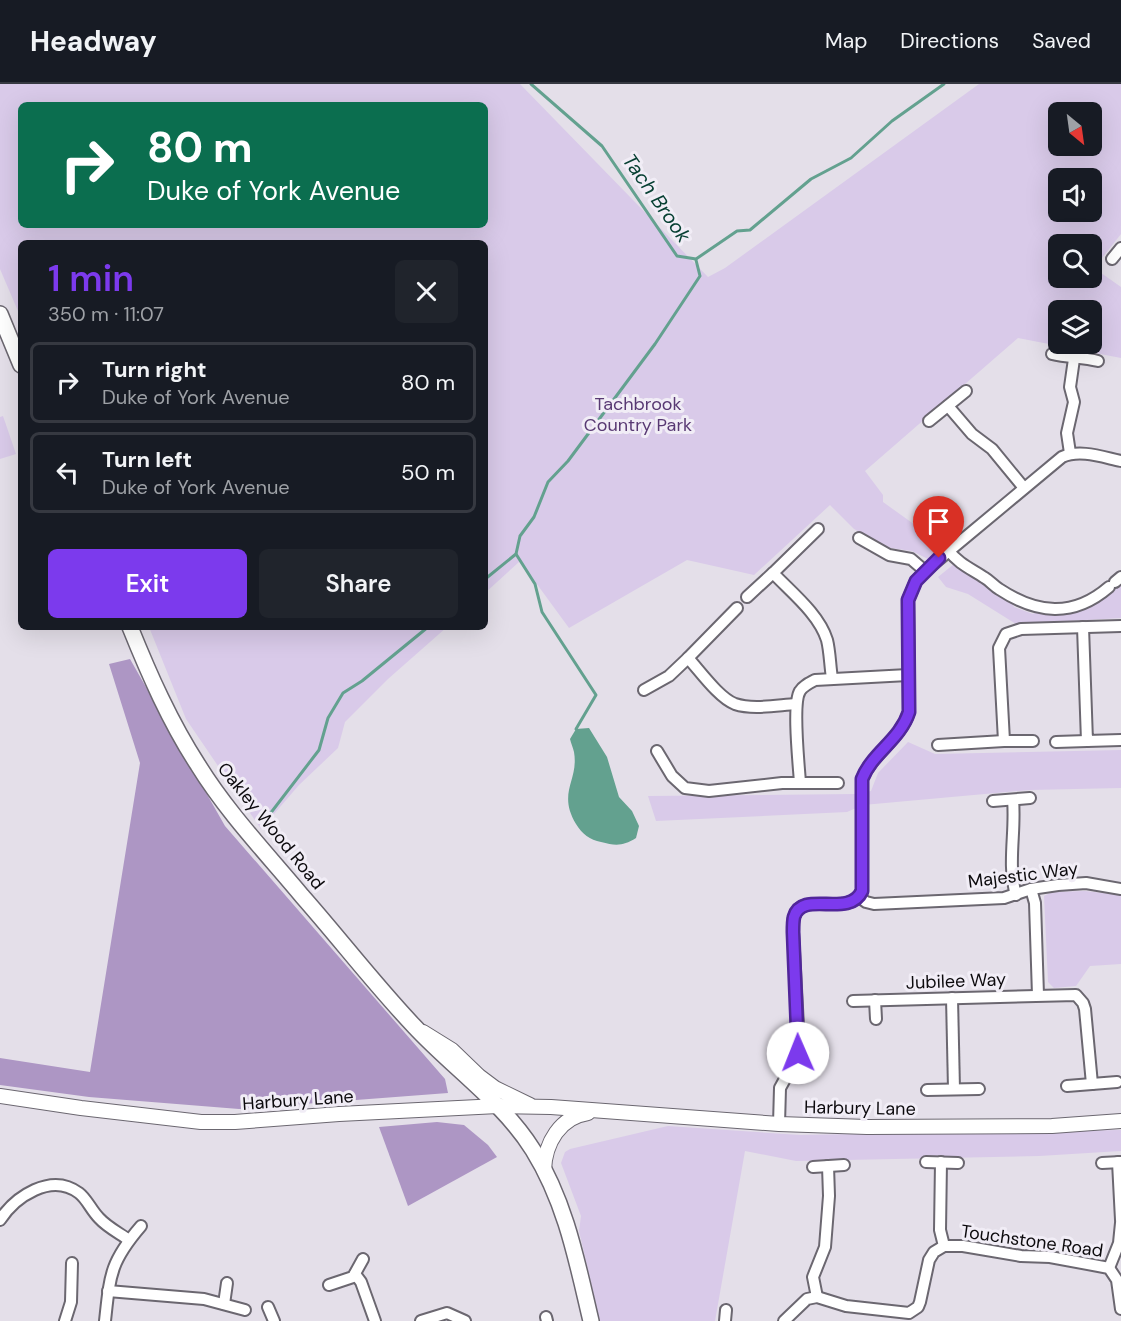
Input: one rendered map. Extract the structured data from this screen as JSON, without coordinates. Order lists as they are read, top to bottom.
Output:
{
  "streets": {
    "main road": ["Oakley Wood Road"],
    "street": [
      "Majestic Way",
      "Jubilee Way",
      "Harbury Lane",
      "Touchstone Road"
    ]
  },
  "crossings": [
    ["Oakley Wood Road", "Harbury Lane"]
  ],
  "water": ["Tach Brook"],
  "parks": ["Tachbrook Country Park"],
  "north": "bottom right",
  "page": {
    "header": "Headway",
    "nav": ["Map", "Directions", "Saved"],
    "turn": ["80 m", "Duke of York Avenue"],
    "heading": ["1 min", "350 m · 11:07"],
    "list": [
      {
        "name": "Turn right",
        "note": "Duke of York Avenue",
        "value": "80 m"
      },
      {
        "name": "Turn left",
        "note": "Duke of York Avenue",
        "value": "50 m"
      }
    ],
    "buttons": ["Exit", "Share"]
  }
}
